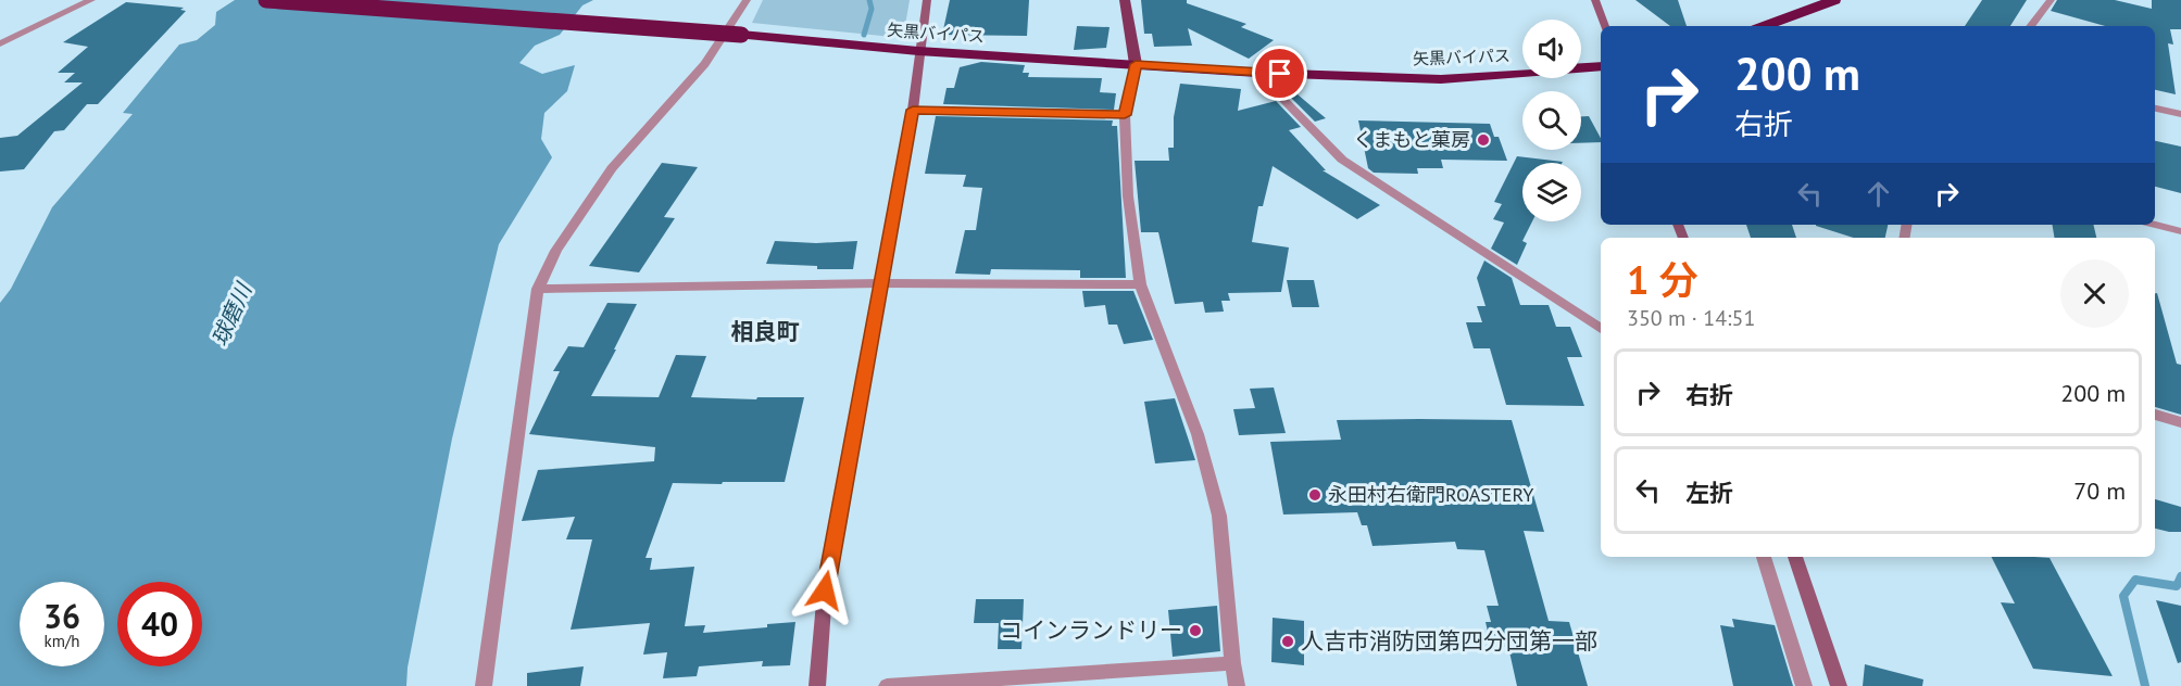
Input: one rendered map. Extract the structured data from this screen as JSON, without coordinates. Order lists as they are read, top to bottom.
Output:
{
  "streets": {
    "highway": ["矢黒バイパス"]
  },
  "districts": ["相良町"],
  "water": ["球磨川"],
  "places": [
    "くまもと菓房",
    "永田村右衛門ROASTERY",
    "コインランドリー",
    "人吉市消防団第四分団第一部"
  ],
  "page": {
    "turn": ["200 m", "右折"],
    "heading": ["1 分", "350 m · 14:51"],
    "list": [
      {
        "name": "右折",
        "value": "200 m"
      },
      {
        "name": "左折",
        "value": "70 m"
      }
    ],
    "speed": "36 km/h",
    "limit": "40"
  }
}
